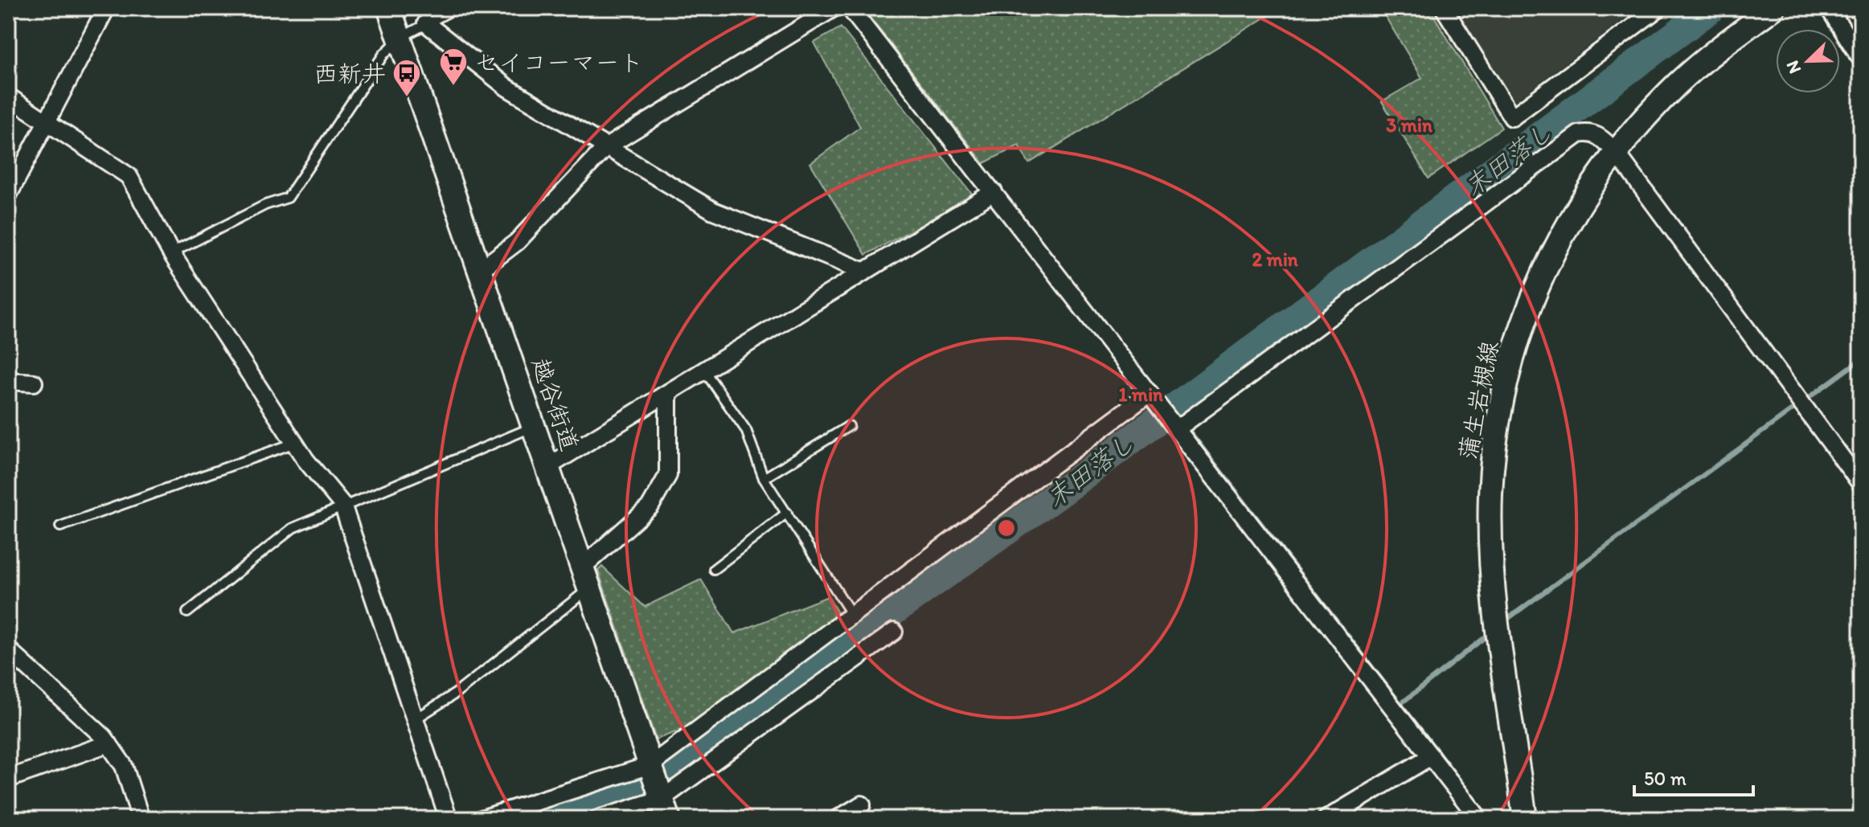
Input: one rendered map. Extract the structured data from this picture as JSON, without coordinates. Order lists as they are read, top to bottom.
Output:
{
  "streets": {
    "main road": ["蒲生岩槻線", "越谷街道"]
  },
  "water": ["末田落し"],
  "places": {
    "supermarket": ["セイコーマート"],
    "bus stop": ["西新井"]
  },
  "scale_bar": "50 m",
  "north": "bottom left",
  "rings": ["3 min", "2 min", "1 min"]
}
